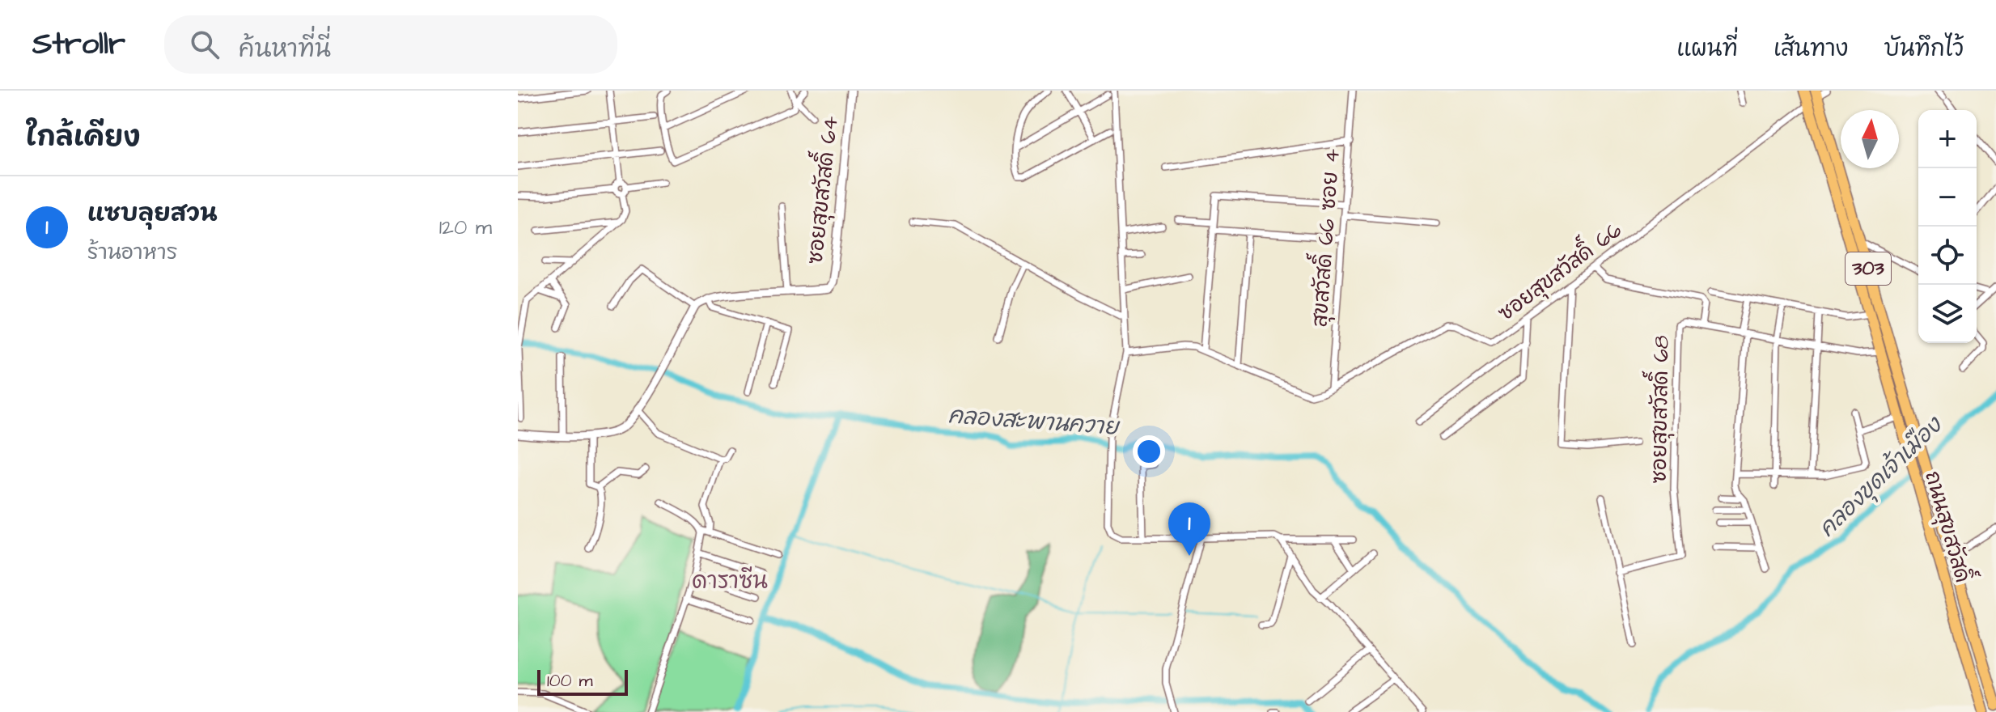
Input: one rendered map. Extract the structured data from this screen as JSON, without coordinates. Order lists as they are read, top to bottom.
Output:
{
  "streets": {
    "main road": ["303", "ถนนสุขสวัสดิ์"],
    "street": [
      "ซอยสุขสวัสดิ์ 64",
      "สุขสวัสดิ์ 66 ซอย 4",
      "ซอยสุขสวัสดิ์ 66",
      "ซอยสุขสวัสดิ์ 68"
    ]
  },
  "crossings": [
    ["สุขสวัสดิ์ 66 ซอย 4", "ซอยสุขสวัสดิ์ 66"],
    ["ซอยสุขสวัสดิ์ 66", "ถนนสุขสวัสดิ์"],
    ["ซอยสุขสวัสดิ์ 68", "ถนนสุขสวัสดิ์"]
  ],
  "districts": ["ดาราซีน"],
  "water": ["คลองสะพานควาย", "คลองขุดเจ้าเมือง"],
  "scale_bar": "100 m",
  "north": "top",
  "page": {
    "header": "Strollr",
    "search": "ค้นหาที่นี่",
    "nav": ["แผนที่", "เส้นทาง", "บันทึกไว้"],
    "heading": "ใกล้เคียง",
    "map_buttons": ["+", "−"],
    "list": [
      {
        "mark": "1",
        "name": "แซบลุยสวน",
        "note": "ร้านอาหาร",
        "value": "120 m"
      }
    ],
    "pins": "1",
    "scale": "100 m"
  }
}
